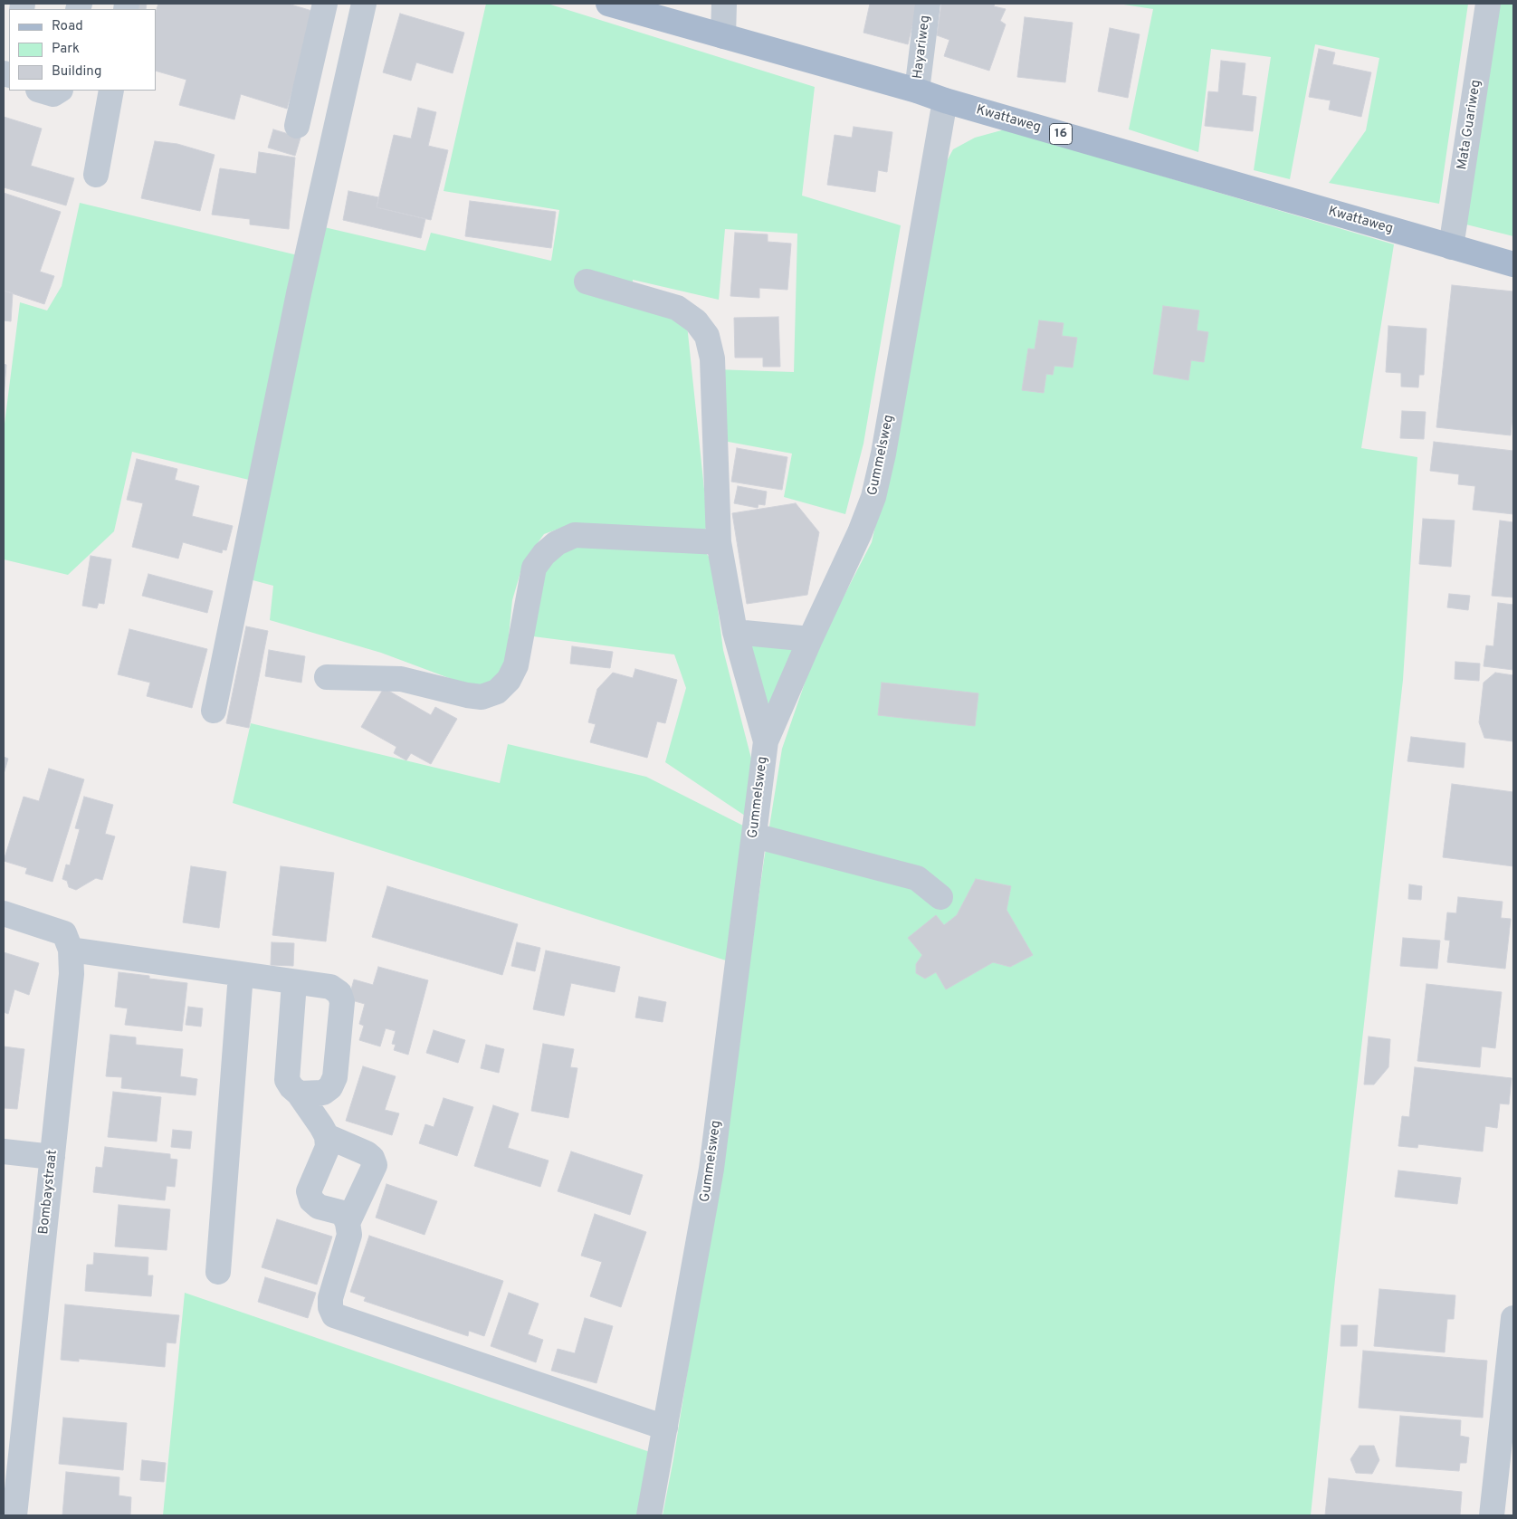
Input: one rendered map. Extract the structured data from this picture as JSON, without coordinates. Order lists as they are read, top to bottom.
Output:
{
  "streets": {
    "main road": ["Kwattaweg", "16"],
    "street": [
      "Hayariweg",
      "Mata Guariweg",
      "Gummelsweg",
      "Bombaystraat"
    ]
  },
  "crossings": [
    ["Hayariweg", "Kwattaweg"],
    ["Kwattaweg", "Mata Guariweg"],
    ["Kwattaweg", "Gummelsweg"]
  ],
  "legend": ["Road", "Park", "Building"]
}
